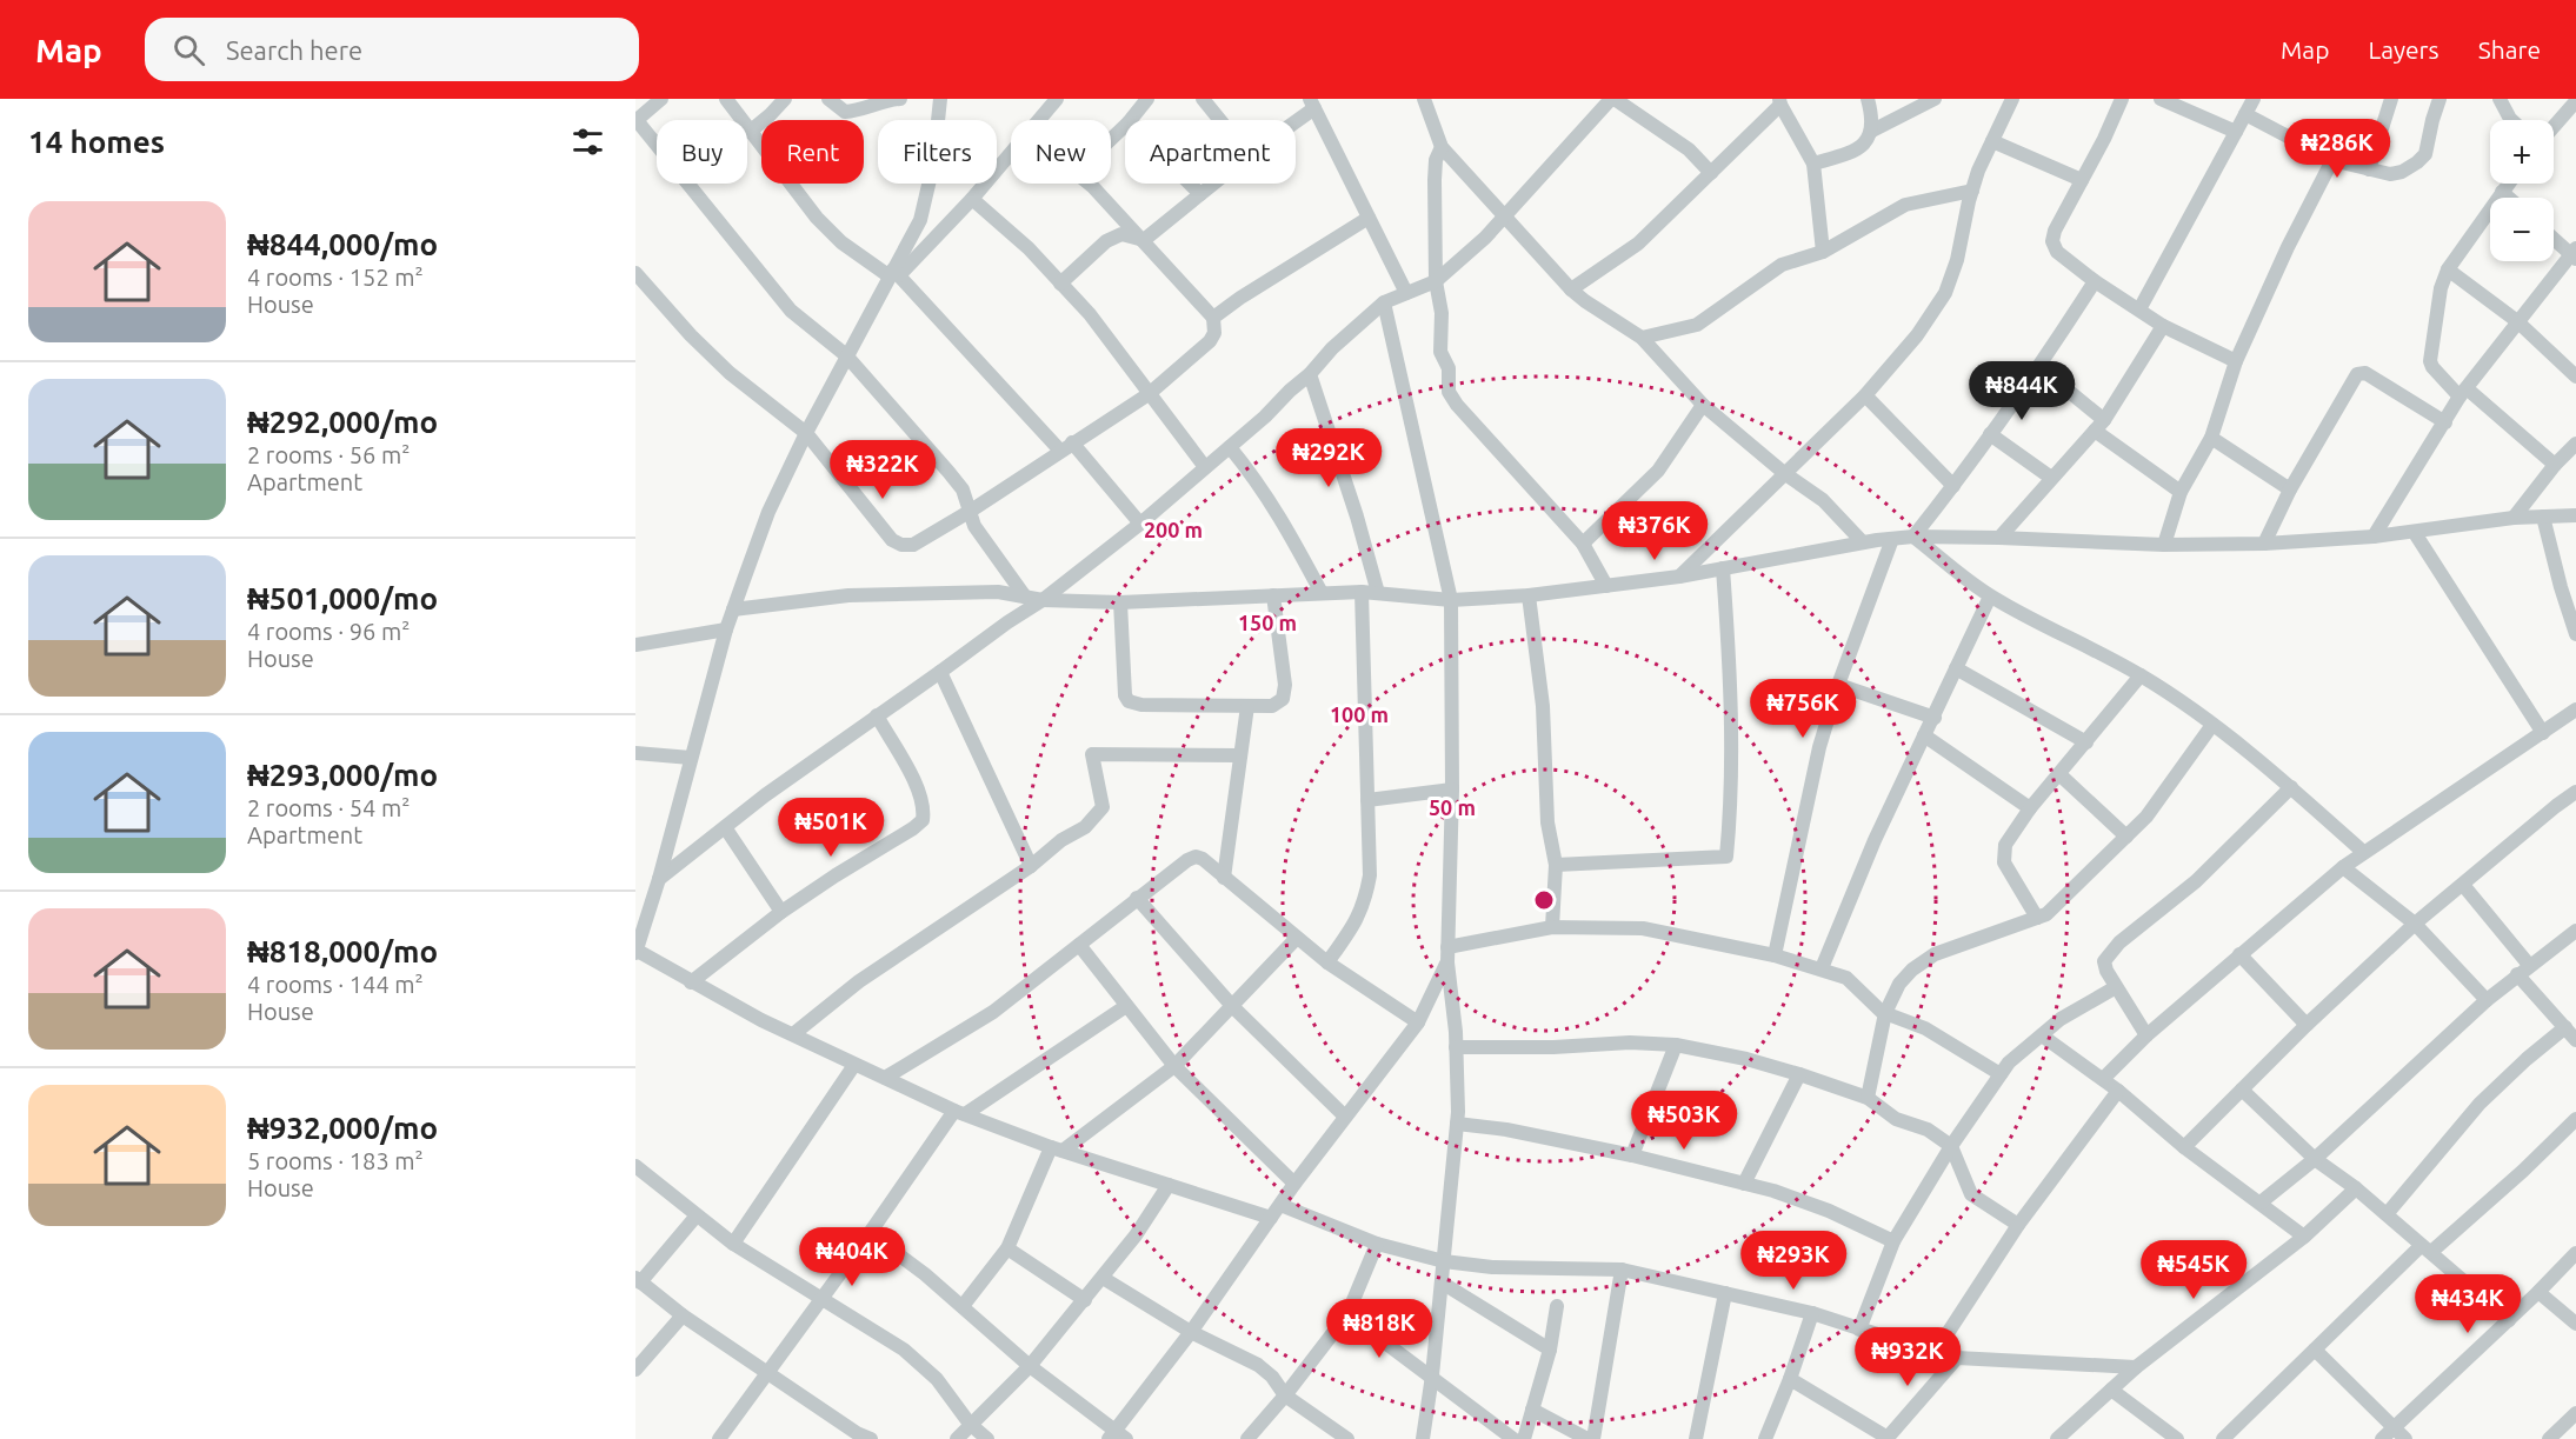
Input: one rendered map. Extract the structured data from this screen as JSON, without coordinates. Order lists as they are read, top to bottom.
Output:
{
  "page": {
    "header": "Map",
    "search": "Search here",
    "nav": ["Map", "Layers", "Share"],
    "heading": "14 homes",
    "price": [
      "₦286K",
      "₦844K",
      "₦292K",
      "₦322K",
      "₦376K",
      "₦756K",
      "₦501K",
      "₦503K",
      "₦404K",
      "₦293K",
      "₦545K",
      "₦434K",
      "₦818K",
      "₦932K"
    ],
    "map_buttons": ["+", "−"],
    "chip": [
      "Buy",
      "Rent",
      "Filters",
      "New",
      "Apartment"
    ],
    "list": [
      {
        "name": "₦844,000/mo",
        "note": "4 rooms · 152 m² · House"
      },
      {
        "name": "₦292,000/mo",
        "note": "2 rooms · 56 m² · Apartment"
      },
      {
        "name": "₦501,000/mo",
        "note": "4 rooms · 96 m² · House"
      },
      {
        "name": "₦293,000/mo",
        "note": "2 rooms · 54 m² · Apartment"
      },
      {
        "name": "₦818,000/mo",
        "note": "4 rooms · 144 m² · House"
      },
      {
        "name": "₦932,000/mo",
        "note": "5 rooms · 183 m² · House"
      }
    ]
  },
  "rings": [
    "200 m",
    "150 m",
    "100 m",
    "50 m"
  ]
}
